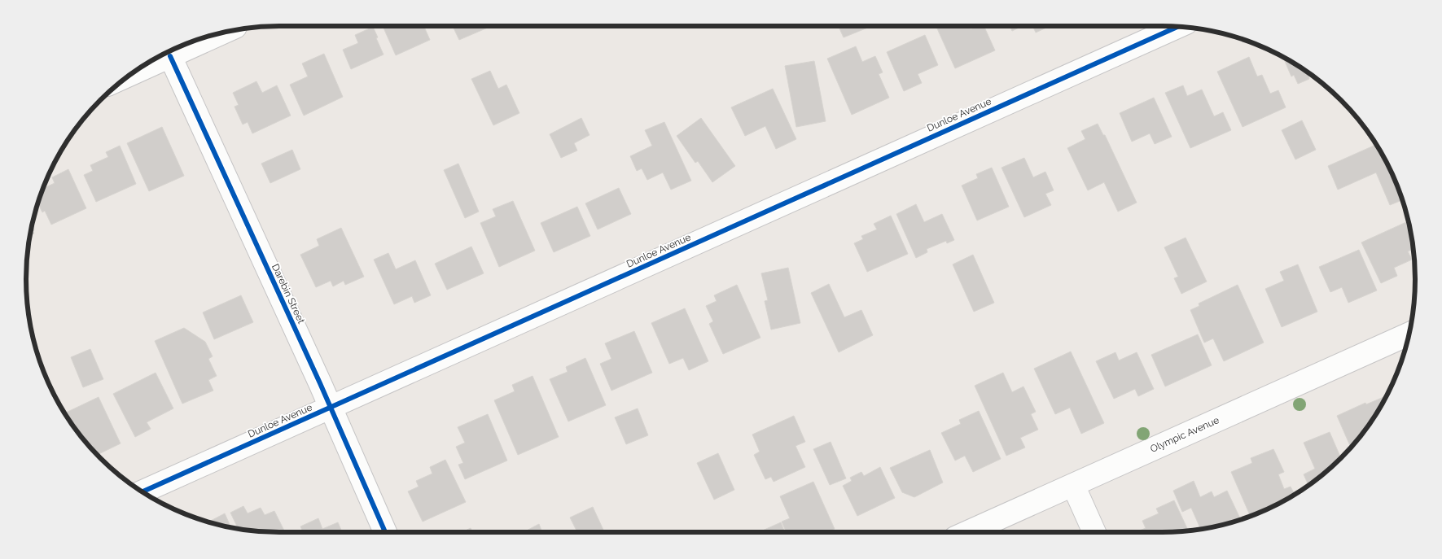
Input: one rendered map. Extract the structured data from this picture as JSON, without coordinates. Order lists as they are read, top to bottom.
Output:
{
  "streets": {
    "street": ["Dunloe Avenue", "Darebin Street", "Olympic Avenue"]
  },
  "crossings": [
    ["Dunloe Avenue", "Darebin Street"]
  ]
}
